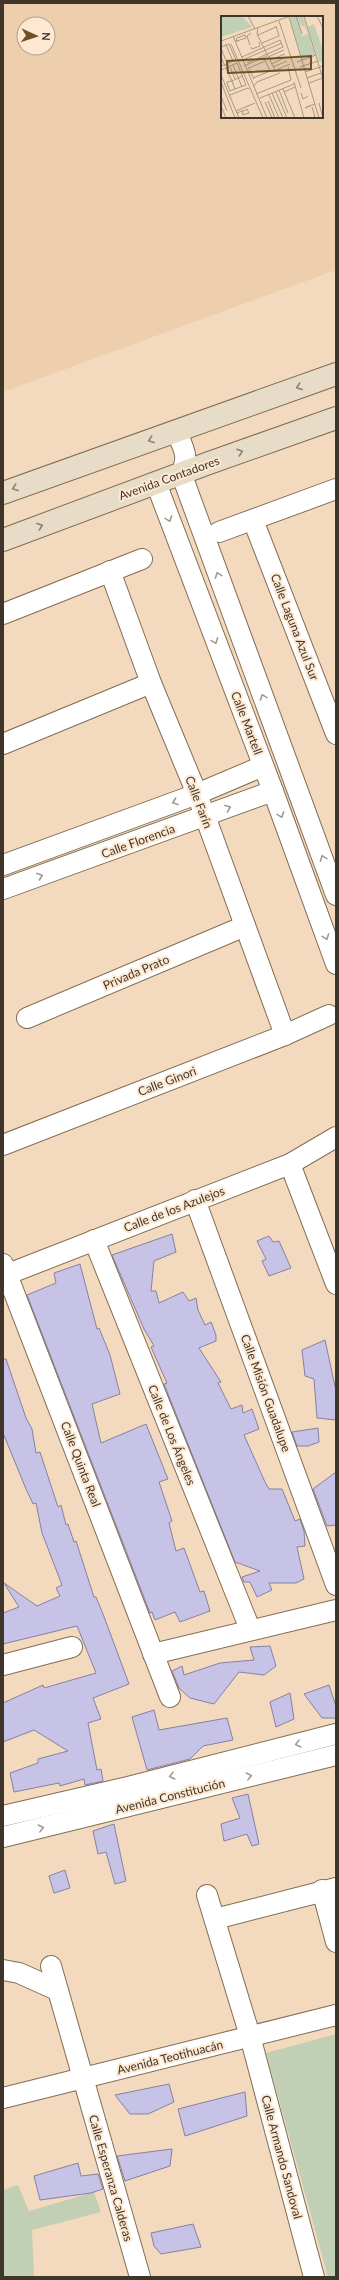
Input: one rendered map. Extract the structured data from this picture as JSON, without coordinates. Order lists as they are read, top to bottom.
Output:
{
  "streets": {
    "main road": ["Avenida Contadores"],
    "street": [
      "Calle Laguna Azul Sur",
      "Calle Martell",
      "Calle Farín",
      "Calle Florencia",
      "Privada Prato",
      "Calle Ginori",
      "Calle de los Azulejos",
      "Calle Misión Guadalupe",
      "Calle de Los Ángeles",
      "Calle Quinta Real",
      "Avenida Constitución",
      "Avenida Teotihuacán",
      "Calle Armando Sandoval",
      "Calle Esperanza Calderas"
    ]
  },
  "crossings": [
    ["Avenida Contadores", "Calle Martell"],
    ["Calle Martell", "Calle Florencia"],
    ["Calle Farín", "Calle Florencia"],
    ["Calle Farín", "Privada Prato"],
    ["Calle Farín", "Calle Ginori"],
    ["Calle de los Azulejos", "Calle Misión Guadalupe"],
    ["Calle de los Azulejos", "Calle de Los Ángeles"],
    ["Calle de los Azulejos", "Calle Quinta Real"],
    ["Avenida Teotihuacán", "Calle Armando Sandoval"],
    ["Avenida Teotihuacán", "Calle Esperanza Calderas"]
  ],
  "north": "right"
}
